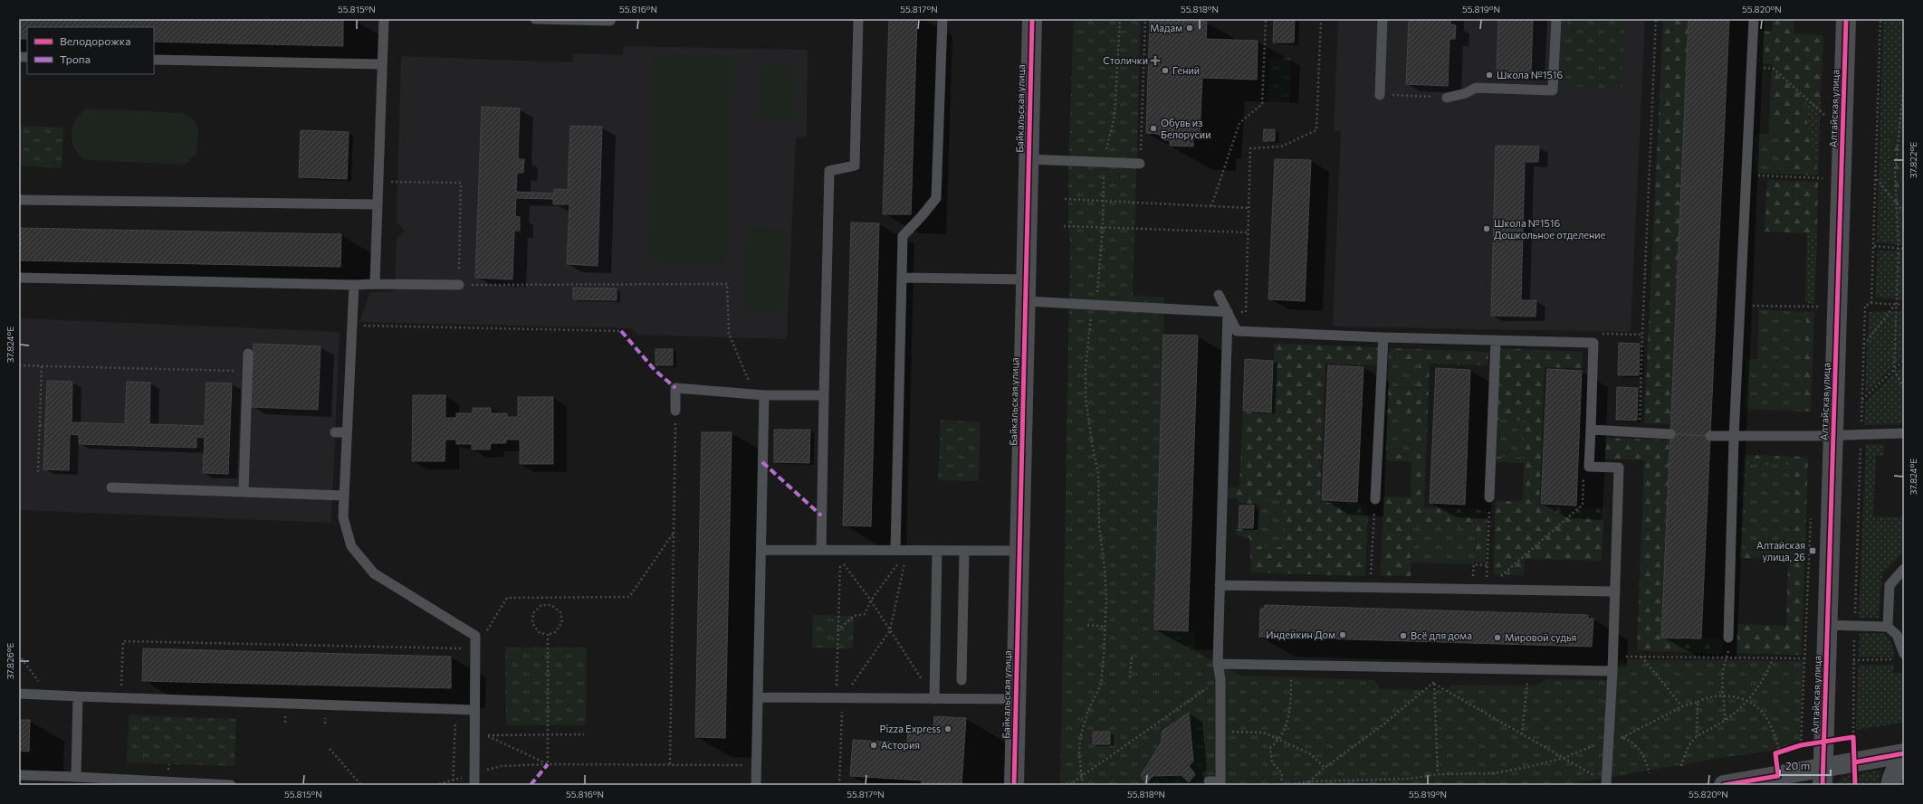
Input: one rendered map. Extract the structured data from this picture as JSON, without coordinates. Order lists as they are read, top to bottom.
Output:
{
  "streets": {
    "street": ["Байкальская улица", "Алтайская улица"]
  },
  "places": {
    "other": [
      "Мадам",
      "Гений",
      "Школа №1516",
      "Обувь из Белорусии",
      "Школа №1516 Дошкольное отделение",
      "Индейкин Дом",
      "Всё для дома",
      "Мировой судья",
      "Pizza Express",
      "Астория"
    ],
    "health": ["Столички"],
    "transit": ["Алтайская улица, 26"]
  },
  "legend": ["Велодорожка", "Тропа"],
  "scale_bar": "20 m",
  "coordinates": [
    "55.815°N",
    "55.816°N",
    "55.817°N",
    "55.818°N",
    "55.819°N",
    "55.820°N",
    "37.822°E",
    "37.824°E",
    "37.826°E"
  ]
}
